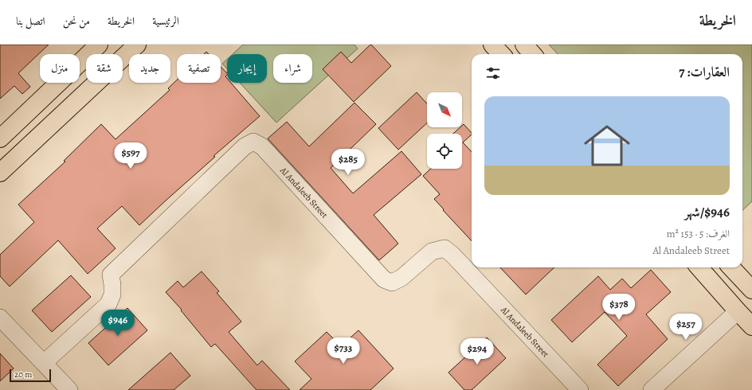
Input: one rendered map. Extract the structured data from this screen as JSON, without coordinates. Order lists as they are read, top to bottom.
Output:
{
  "streets": {
    "street": ["Al Andaleeb Street"]
  },
  "scale_bar": "20 m",
  "north": "bottom right",
  "page": {
    "header": "الخريطة",
    "nav": [
      "الرئيسية",
      "الخريطة",
      "من نحن",
      "اتصل بنا"
    ],
    "chip": [
      "شراء",
      "إيجار",
      "تصفية",
      "جديد",
      "شقة",
      "منزل"
    ],
    "heading": "العقارات: 7",
    "list": [
      {
        "name": "$946/شهر",
        "note": "الغرف: 5 · 153 m² · Al Andaleeb Street"
      }
    ],
    "price": [
      "$597",
      "$285",
      "$378",
      "$946",
      "$257",
      "$733",
      "$294"
    ],
    "scale": "20 m"
  }
}
